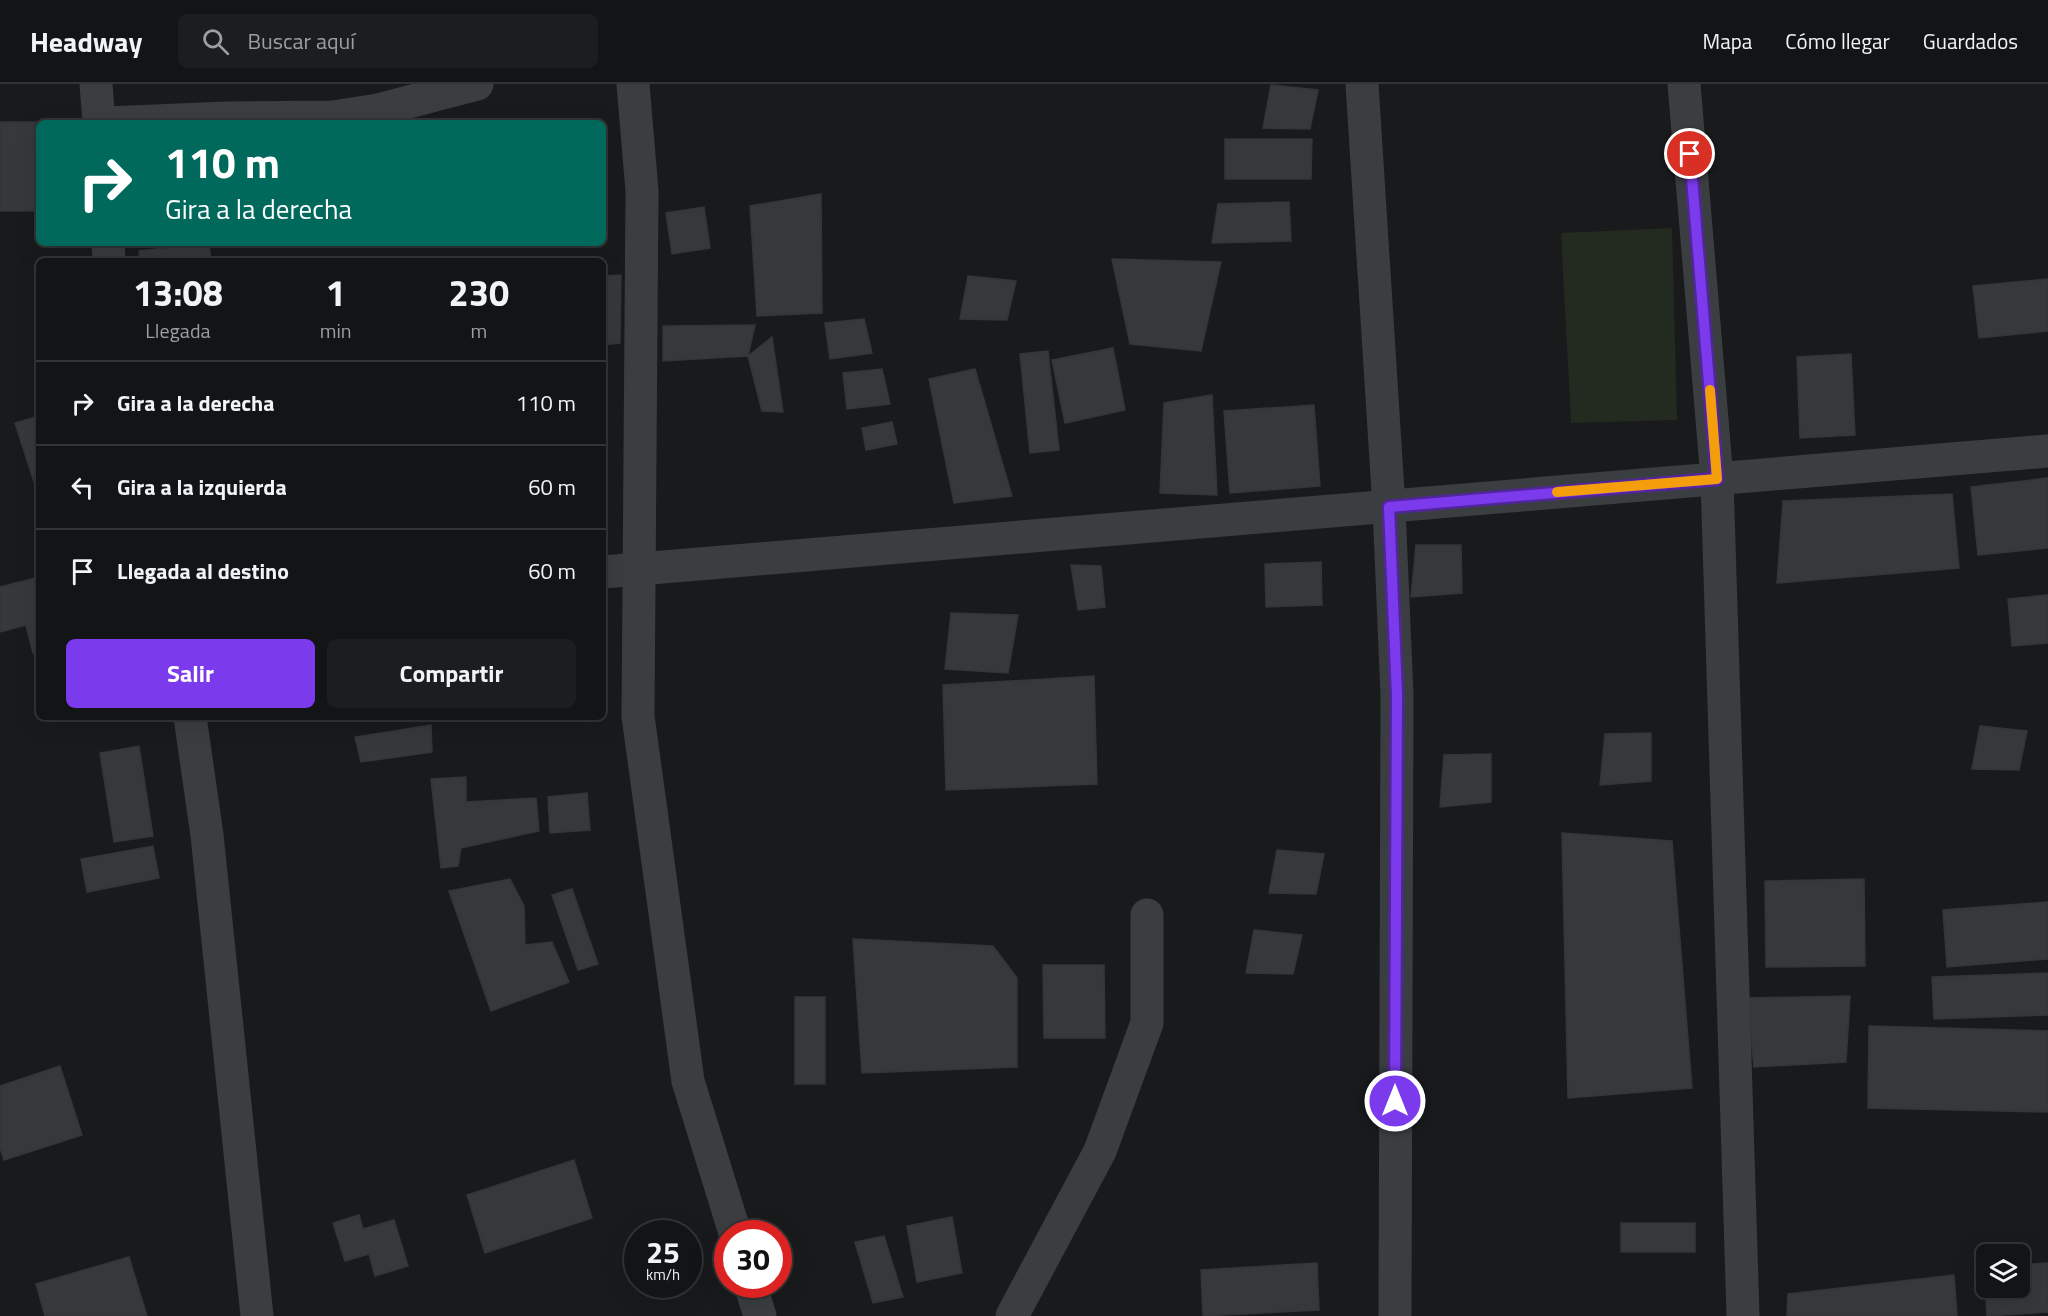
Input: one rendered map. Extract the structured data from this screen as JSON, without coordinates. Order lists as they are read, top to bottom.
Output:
{
  "page": {
    "header": "Headway",
    "search": "Buscar aquí",
    "nav": ["Mapa", "Cómo llegar", "Guardados"],
    "turn": ["110 m", "Gira a la derecha"],
    "eta": [
      "13:08",
      "Llegada",
      "1",
      "min",
      "230",
      "m"
    ],
    "list": [
      {
        "name": "Gira a la derecha",
        "value": "110 m"
      },
      {
        "name": "Gira a la izquierda",
        "value": "60 m"
      },
      {
        "name": "Llegada al destino",
        "value": "60 m"
      }
    ],
    "buttons": ["Salir", "Compartir"],
    "speed": "25 km/h",
    "limit": "30"
  }
}
